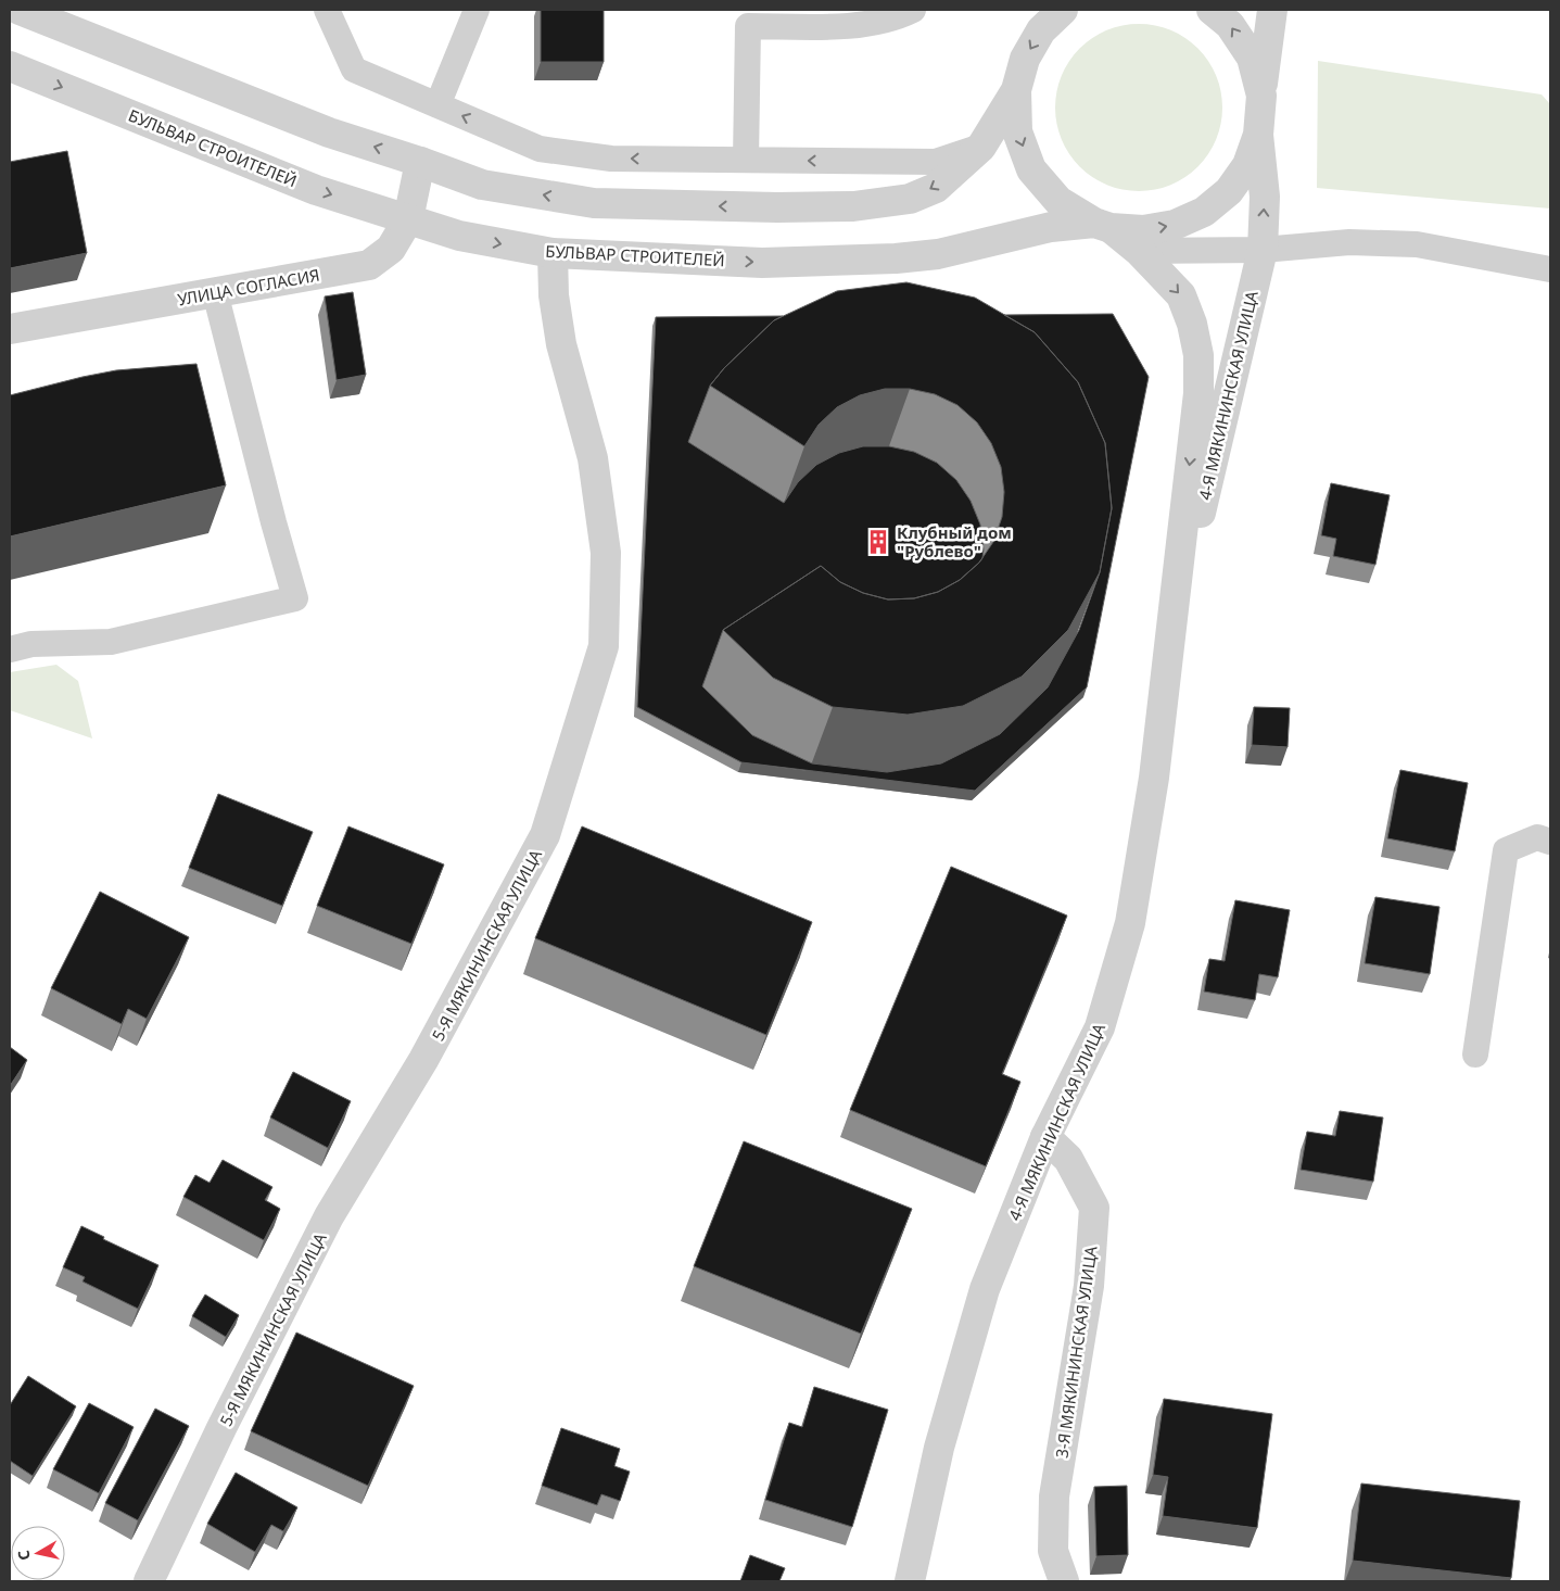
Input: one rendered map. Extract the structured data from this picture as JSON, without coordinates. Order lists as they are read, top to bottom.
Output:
{
  "streets": {
    "street": [
      "БУЛЬВАР СТРОИТЕЛЕЙ",
      "УЛИЦА СОГЛАСИЯ",
      "4-Я МЯКИНИНСКАЯ УЛИЦА",
      "5-Я МЯКИНИНСКАЯ УЛИЦА",
      "3-Я МЯКИНИНСКАЯ УЛИЦА"
    ]
  },
  "crossings": [
    ["БУЛЬВАР СТРОИТЕЛЕЙ", "УЛИЦА СОГЛАСИЯ"],
    ["БУЛЬВАР СТРОИТЕЛЕЙ", "4-Я МЯКИНИНСКАЯ УЛИЦА"],
    ["БУЛЬВАР СТРОИТЕЛЕЙ", "5-Я МЯКИНИНСКАЯ УЛИЦА"],
    ["4-Я МЯКИНИНСКАЯ УЛИЦА", "3-Я МЯКИНИНСКАЯ УЛИЦА"]
  ],
  "places": {
    "building": ["Клубный дом \"Рублево\""]
  },
  "north": "left"
}
